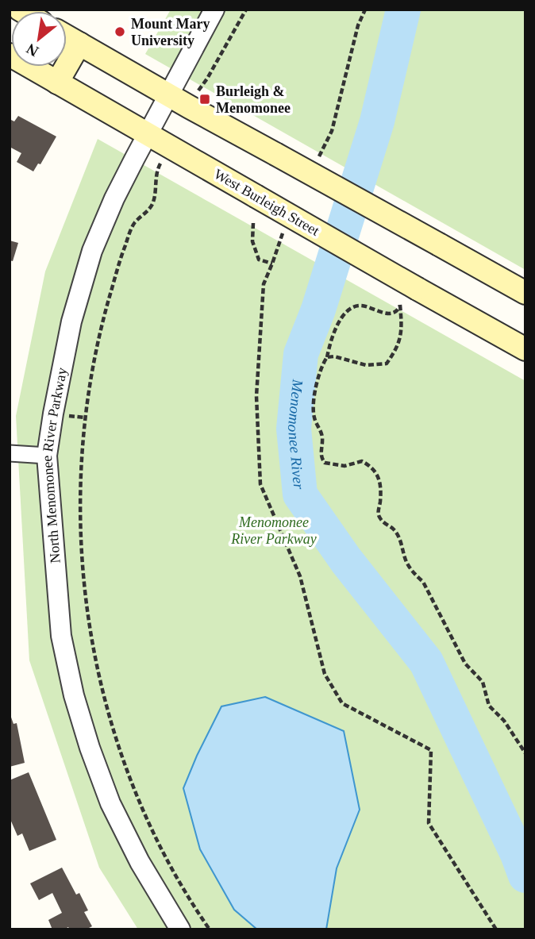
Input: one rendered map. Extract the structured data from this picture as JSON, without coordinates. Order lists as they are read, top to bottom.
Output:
{
  "streets": {
    "main road": ["West Burleigh Street"],
    "street": ["North Menomonee River Parkway"]
  },
  "crossings": [
    ["West Burleigh Street", "North Menomonee River Parkway"]
  ],
  "water": ["Menomonee River"],
  "parks": ["Menomonee River Parkway"],
  "places": {
    "other": ["Mount Mary University"],
    "transit": ["Burleigh & Menomonee"]
  },
  "north": "bottom left"
}
